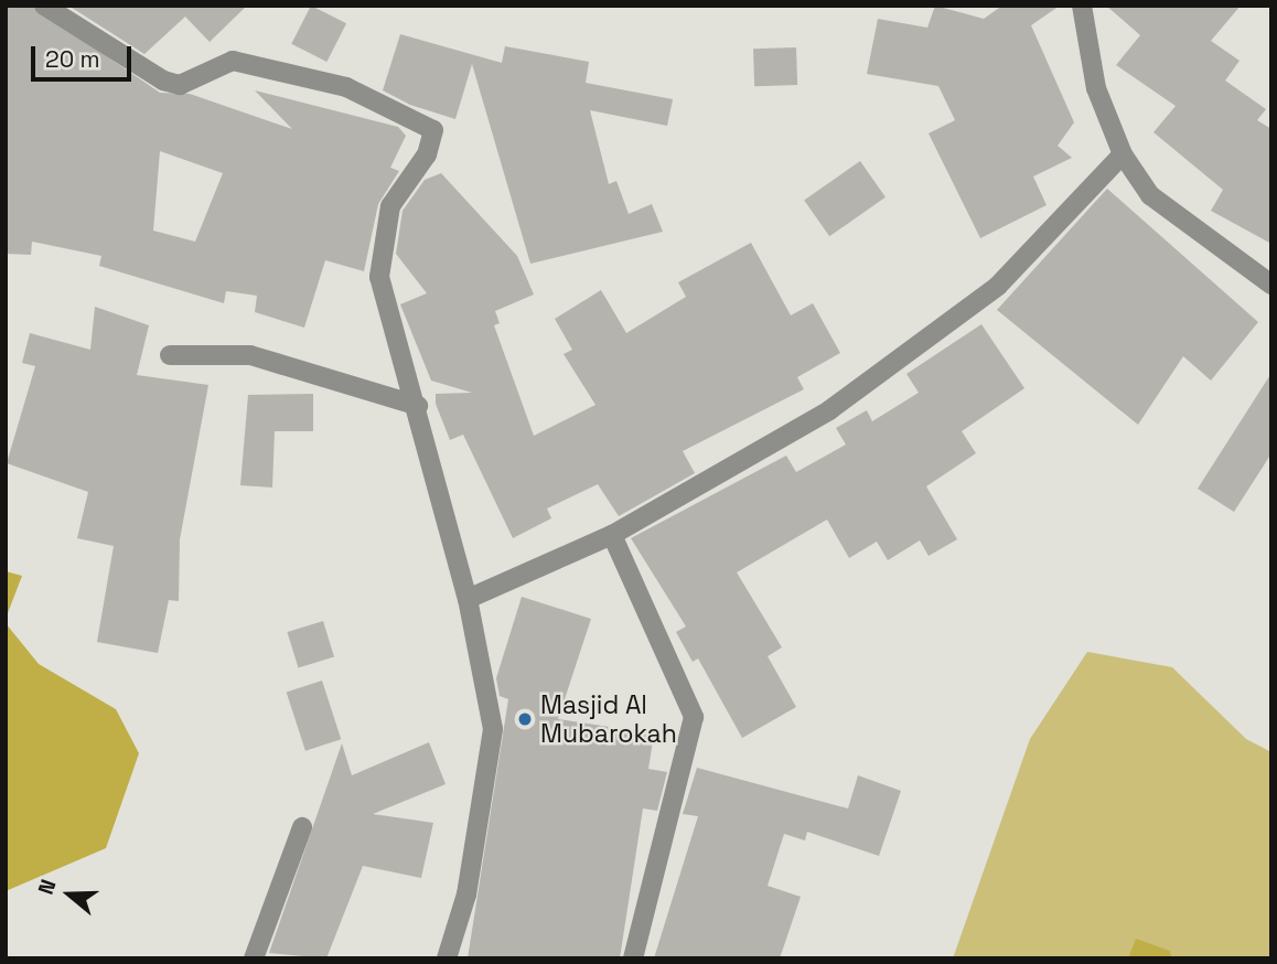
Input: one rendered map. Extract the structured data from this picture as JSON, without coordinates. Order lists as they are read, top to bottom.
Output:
{
  "places": ["Masjid Al Mubarokah"],
  "scale_bar": "20 m",
  "north": "left"
}
